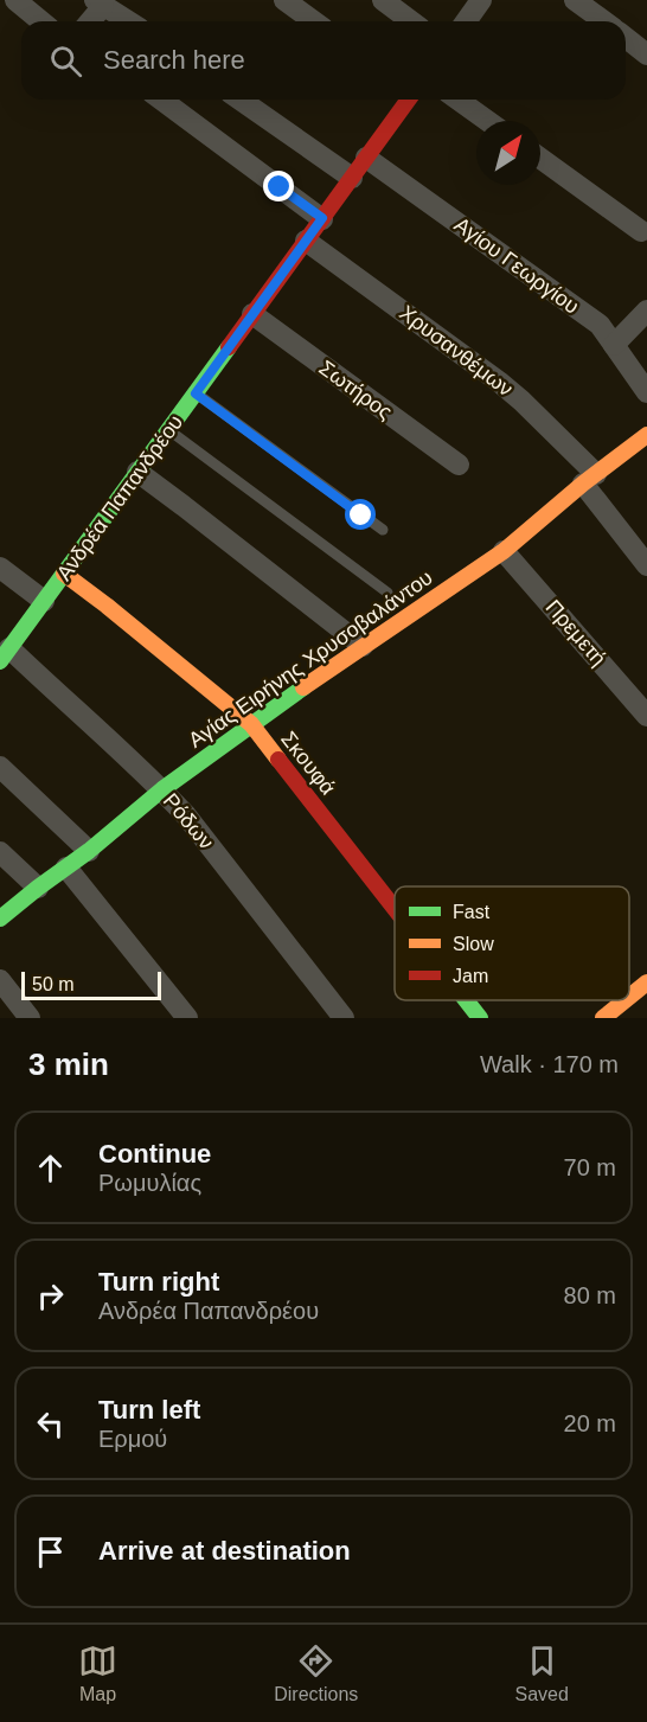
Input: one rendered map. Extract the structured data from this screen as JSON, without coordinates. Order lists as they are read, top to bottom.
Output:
{
  "streets": {
    "street": [
      "Αγίου Γεωργίου",
      "Χρυσανθέμων",
      "Σωτήρος",
      "Ανδρέα Παπανδρέου",
      "Πρεμετή",
      "Αγίας Ειρήνης Χρυσοβαλάντου",
      "Σκουφά",
      "Ρόδων"
    ]
  },
  "crossings": [
    ["Αγίου Γεωργίου", "Ανδρέα Παπανδρέου"],
    ["Χρυσανθέμων", "Ανδρέα Παπανδρέου"],
    ["Χρυσανθέμων", "Αγίας Ειρήνης Χρυσοβαλάντου"],
    ["Σωτήρος", "Ανδρέα Παπανδρέου"],
    ["Ανδρέα Παπανδρέου", "Σκουφά"],
    ["Ανδρέα Παπανδρέου", "Ρόδων"],
    ["Πρεμετή", "Αγίας Ειρήνης Χρυσοβαλάντου"],
    ["Αγίας Ειρήνης Χρυσοβαλάντου", "Σκουφά"],
    ["Αγίας Ειρήνης Χρυσοβαλάντου", "Ρόδων"]
  ],
  "legend": ["Fast", "Slow", "Jam"],
  "scale_bar": "50 m",
  "north": "top right",
  "page": {
    "search": "Search here",
    "scale": "50 m",
    "heading": ["3 min", "Walk · 170 m"],
    "list": [
      ["Continue", "Ρωμυλίας", "70 m"],
      ["Turn right", "Ανδρέα Παπανδρέου", "80 m"],
      ["Turn left", "Ερμού", "20 m"],
      "Arrive at destination"
    ],
    "nav": ["Map", "Directions", "Saved"]
  }
}
